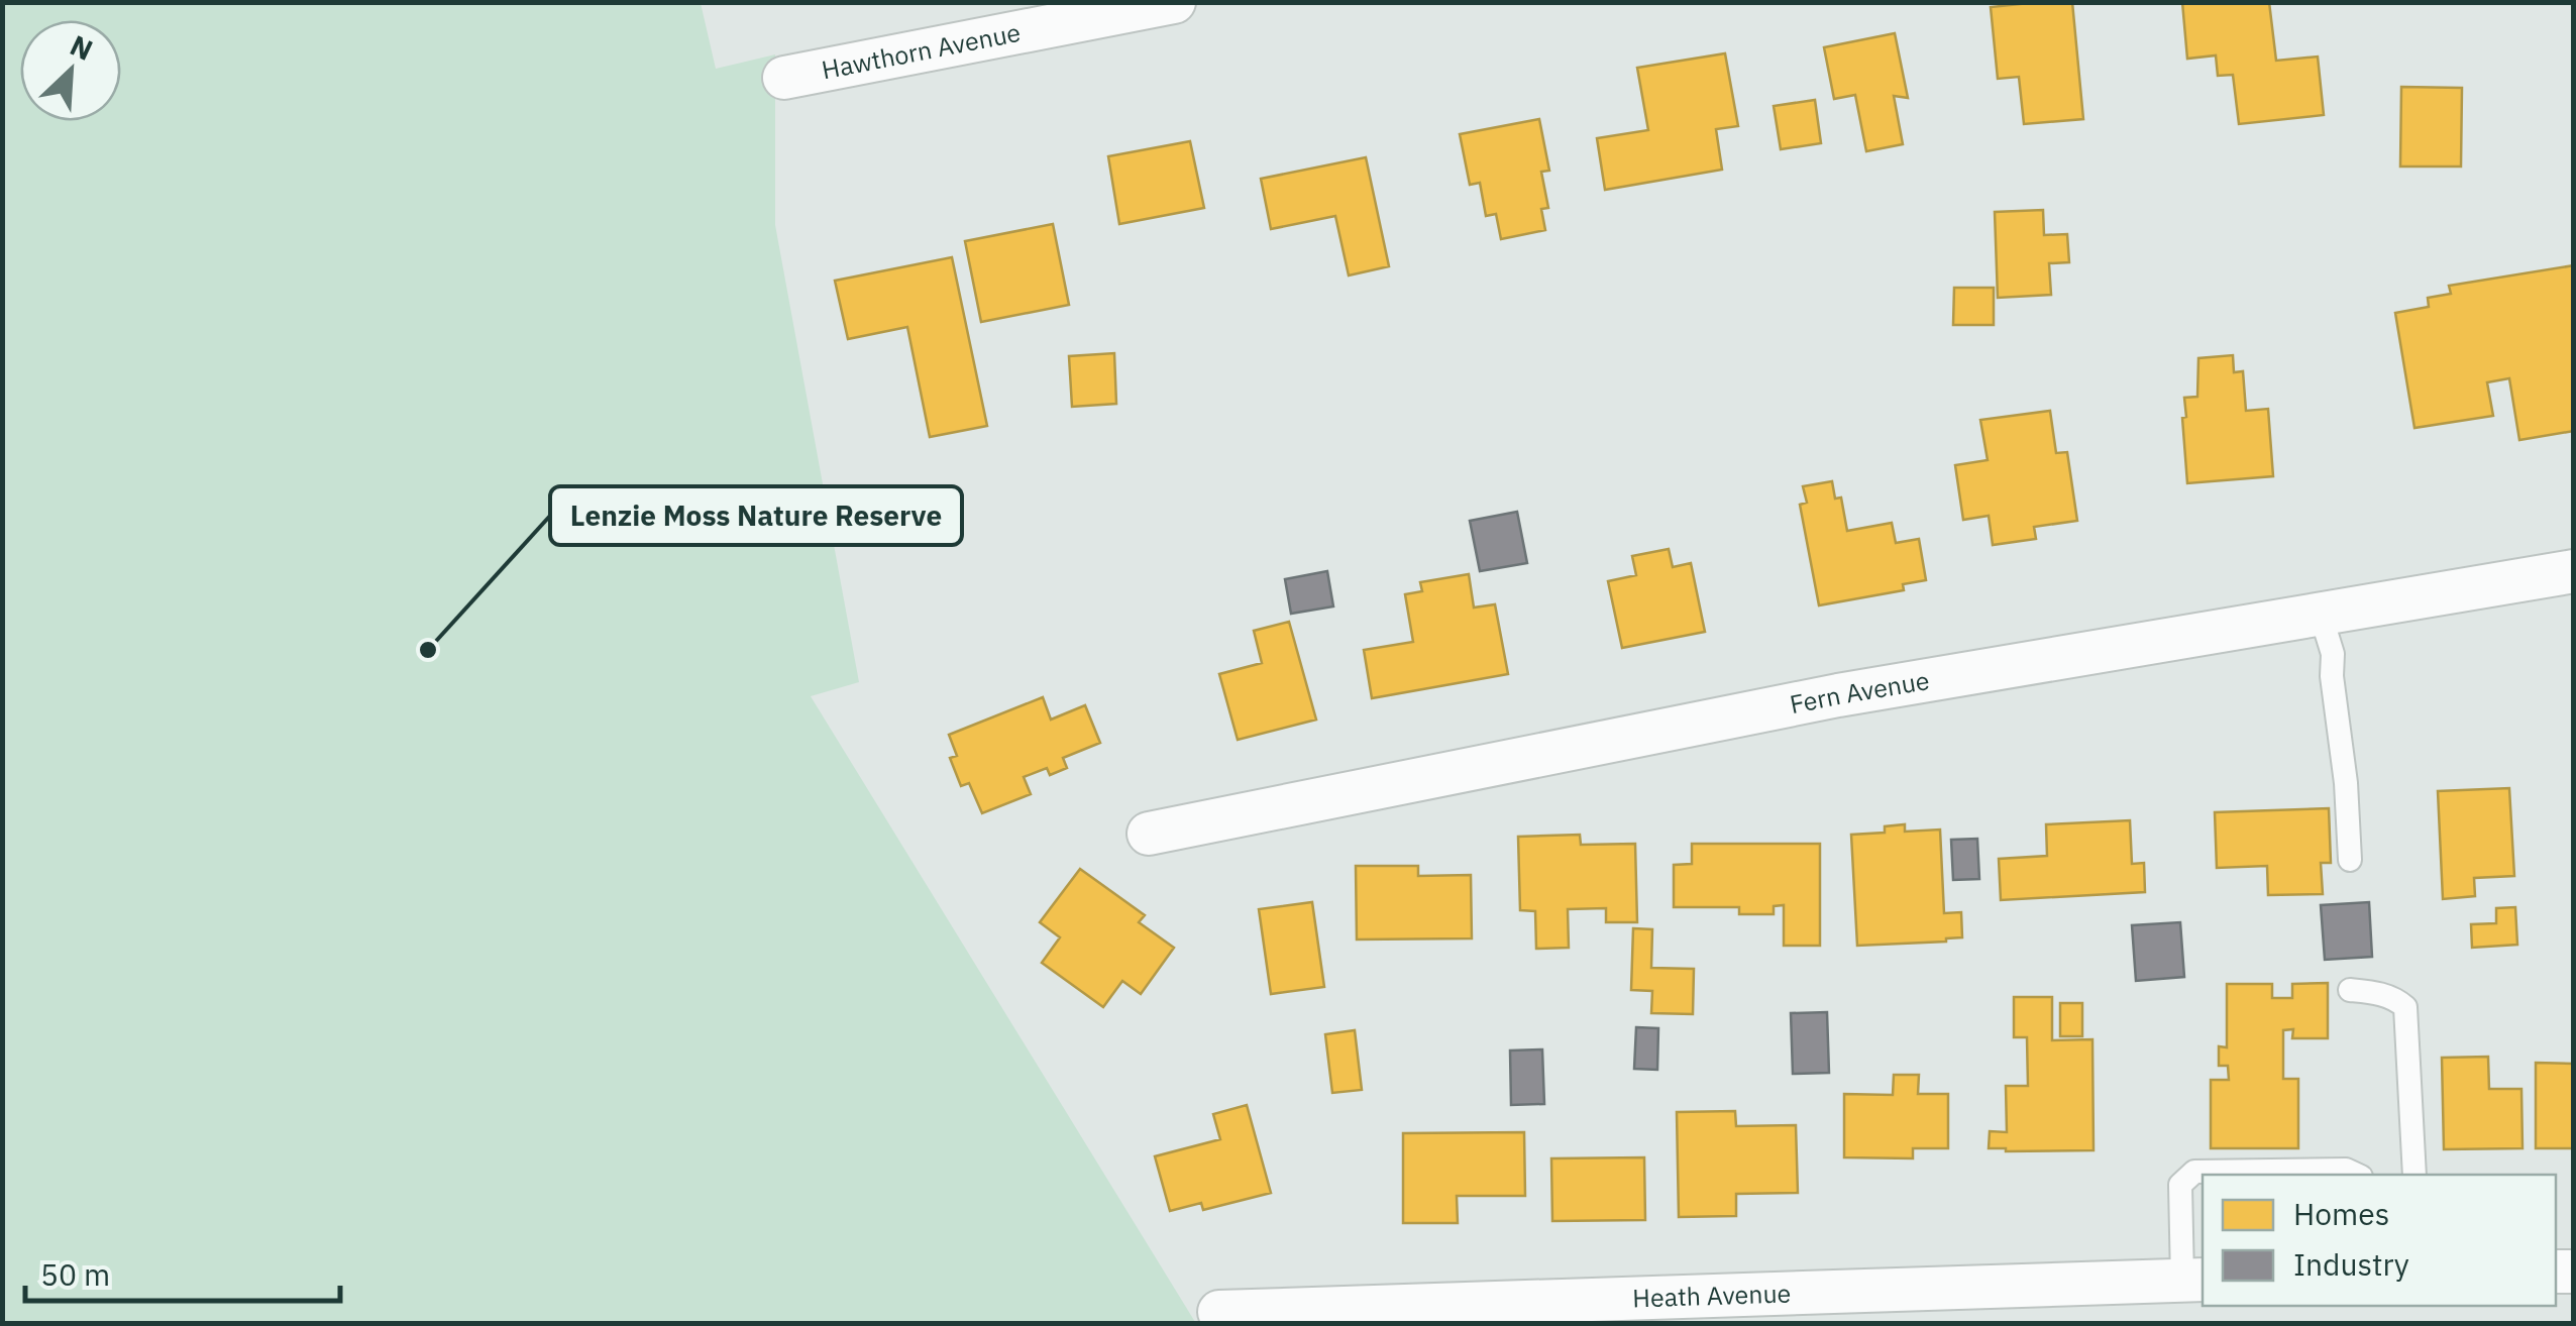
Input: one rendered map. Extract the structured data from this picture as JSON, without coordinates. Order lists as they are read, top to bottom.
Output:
{
  "streets": {
    "street": ["Hawthorn Avenue", "Fern Avenue", "Heath Avenue"]
  },
  "places": ["Lenzie Moss Nature Reserve"],
  "legend": ["Homes", "Industry"],
  "scale_bar": "50 m",
  "north": "top right"
}
